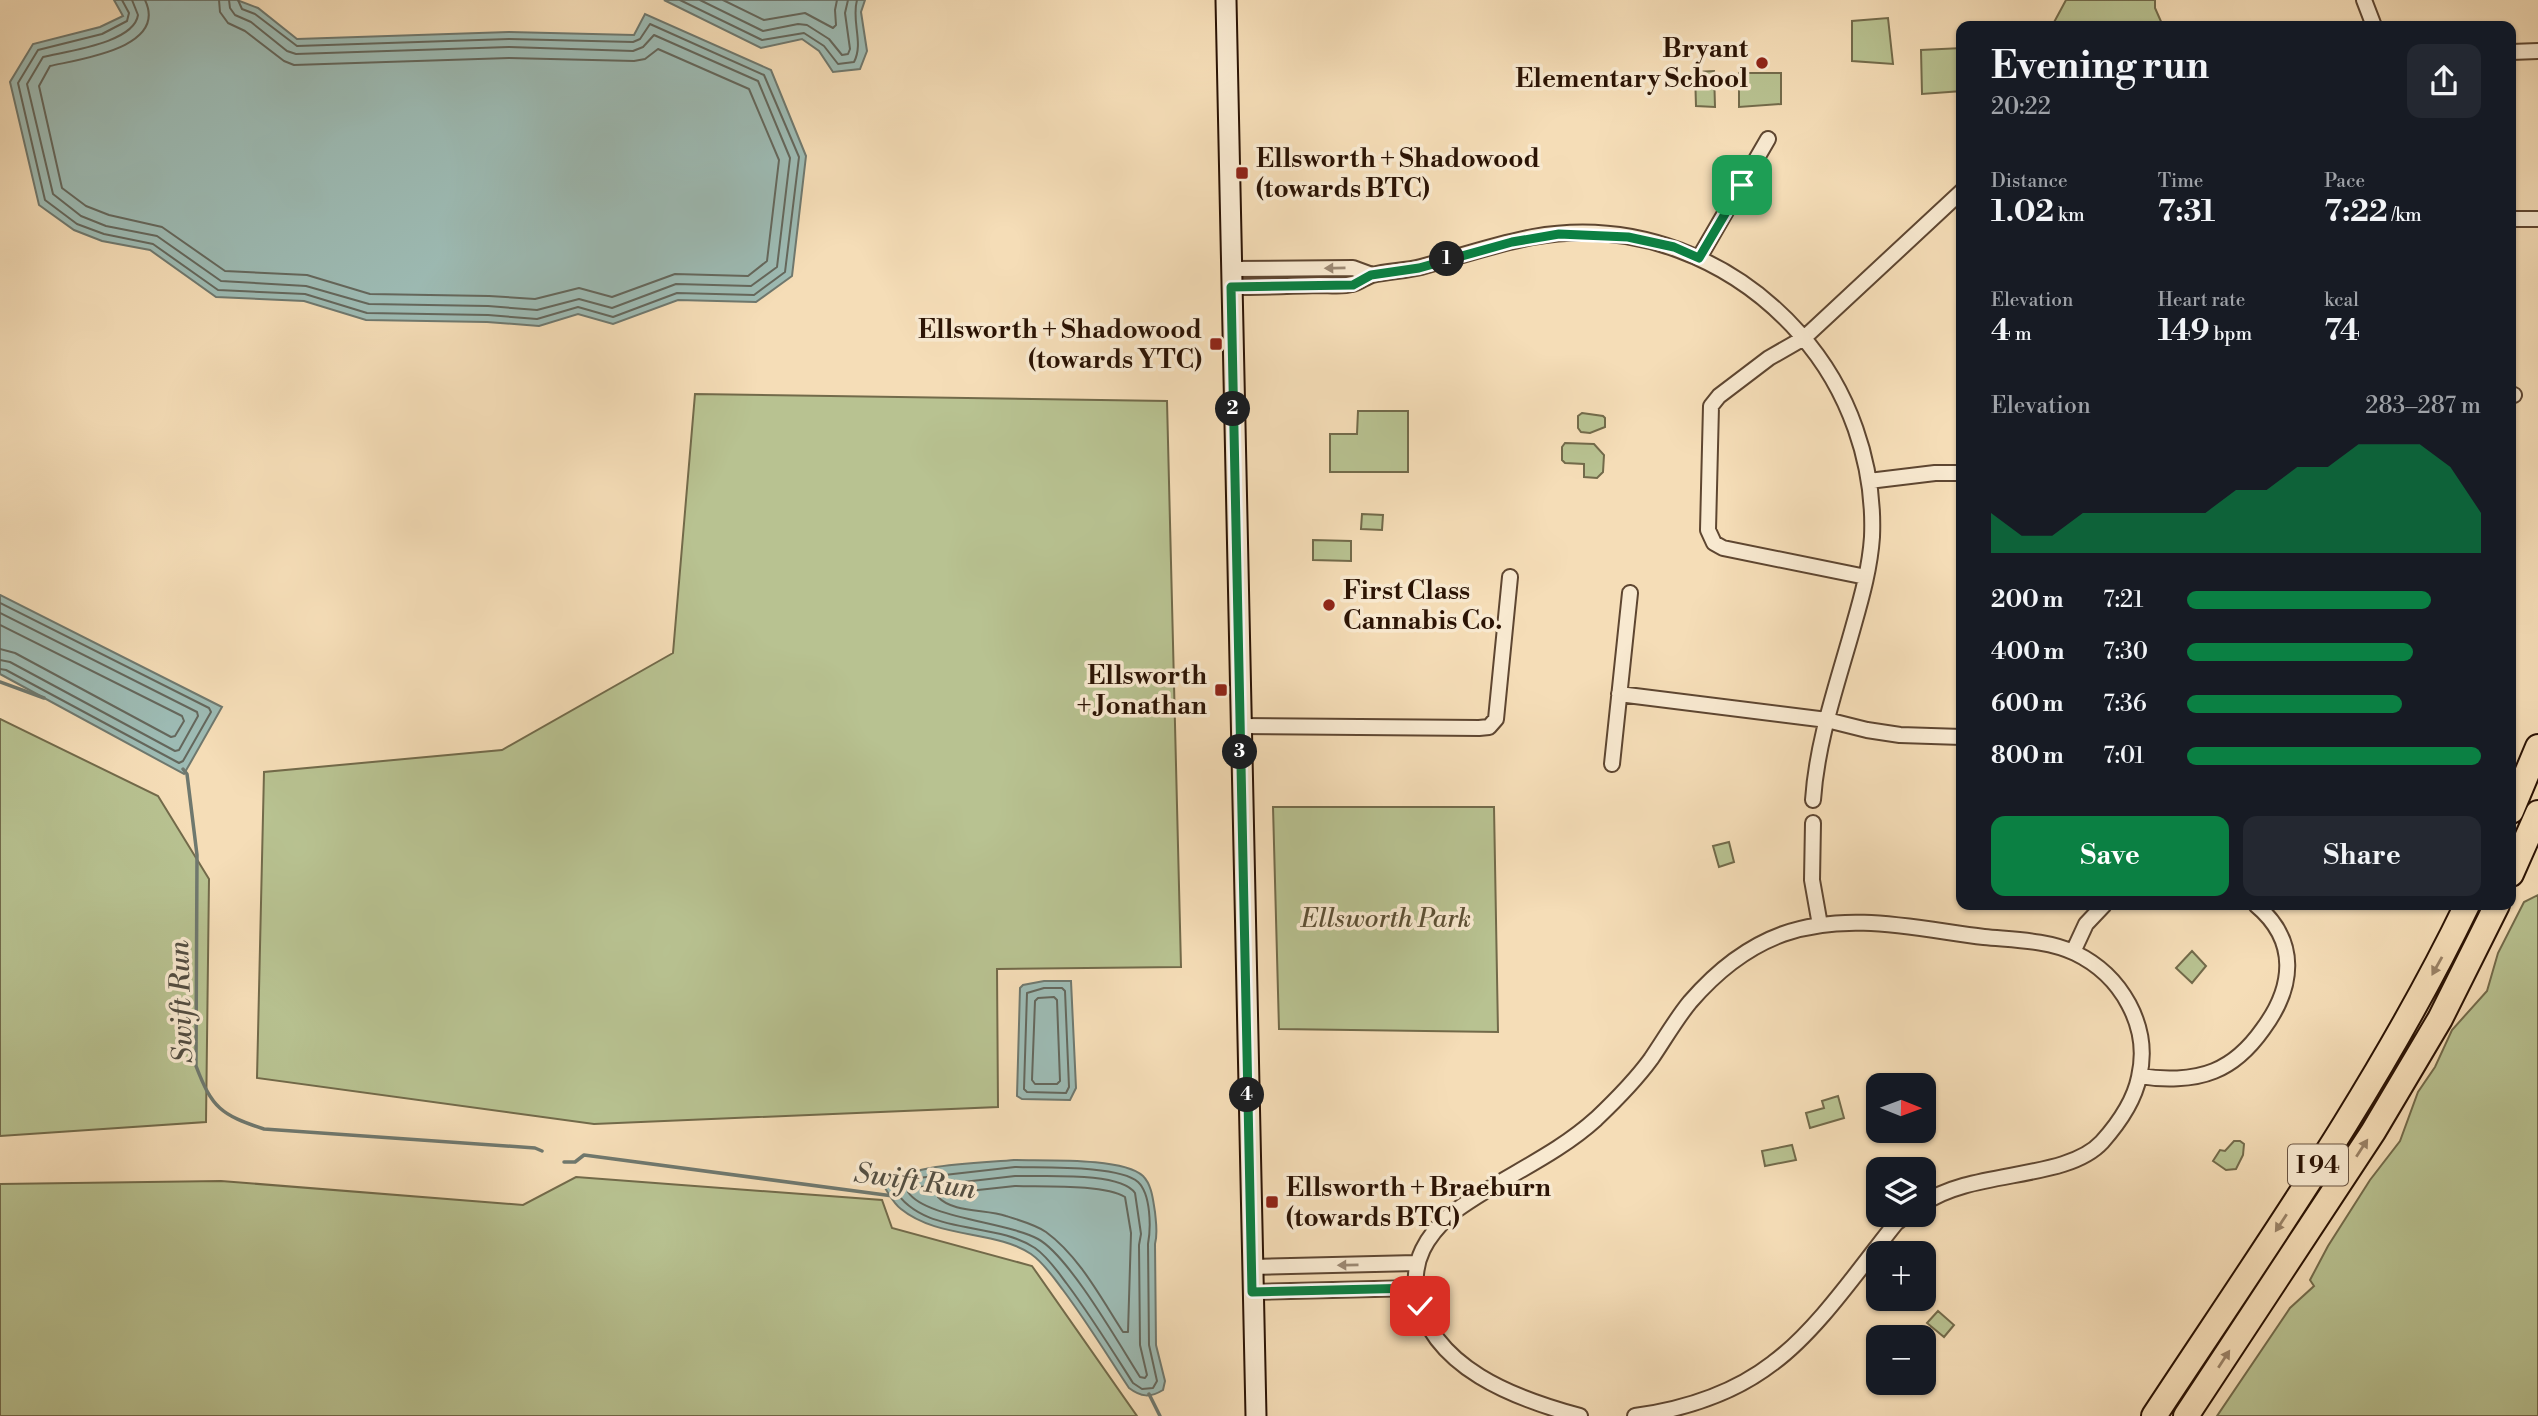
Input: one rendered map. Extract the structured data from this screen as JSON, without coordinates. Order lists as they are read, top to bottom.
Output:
{
  "streets": {
    "highway": ["I 94"]
  },
  "water": ["Swift Run"],
  "parks": ["Ellsworth Park"],
  "places": {
    "other": ["Bryant Elementary School", "First Class Cannabis Co."],
    "transit": [
      "Ellsworth + Shadowood (towards BTC)",
      "Ellsworth + Shadowood (towards YTC)",
      "Ellsworth + Jonathan",
      "Ellsworth + Braeburn (towards BTC)"
    ]
  },
  "north": "right",
  "page": {
    "heading": ["Evening run", "20:22"],
    "stats": [
      ["Distance", "1.02 km"],
      ["Time", "7:31"],
      ["Pace", "7:22 /km"],
      ["Elevation", "4 m"],
      ["Heart rate", "149 bpm"],
      ["kcal", "74"]
    ],
    "pins": [
      "1",
      "2",
      "3",
      "4"
    ],
    "chart": ["Elevation", "283–287 m"],
    "list": [
      {
        "name": "200 m",
        "note": "7:21"
      },
      {
        "name": "400 m",
        "note": "7:30"
      },
      {
        "name": "600 m",
        "note": "7:36"
      },
      {
        "name": "800 m",
        "note": "7:01"
      }
    ],
    "buttons": ["Save", "Share"],
    "map_buttons": ["+", "−"]
  }
}
